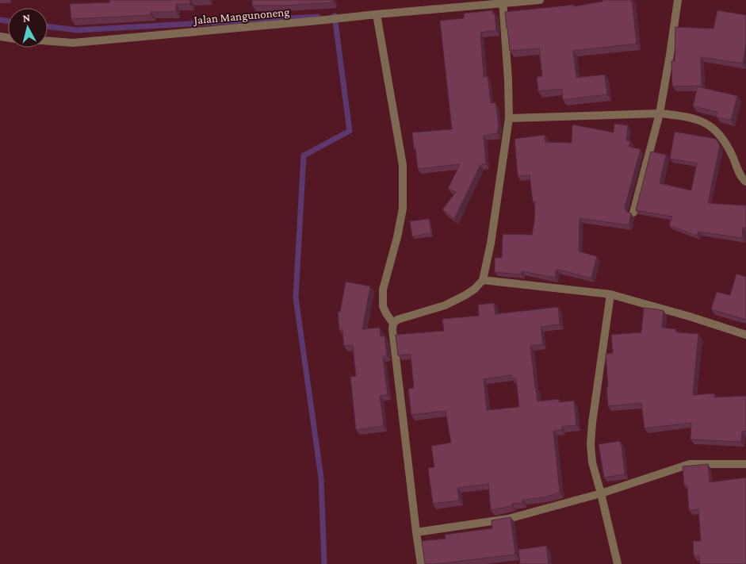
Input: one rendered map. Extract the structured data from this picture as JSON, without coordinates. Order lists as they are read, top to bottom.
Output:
{
  "streets": {
    "street": ["Jalan Mangunoneng"]
  },
  "north": "top"
}
